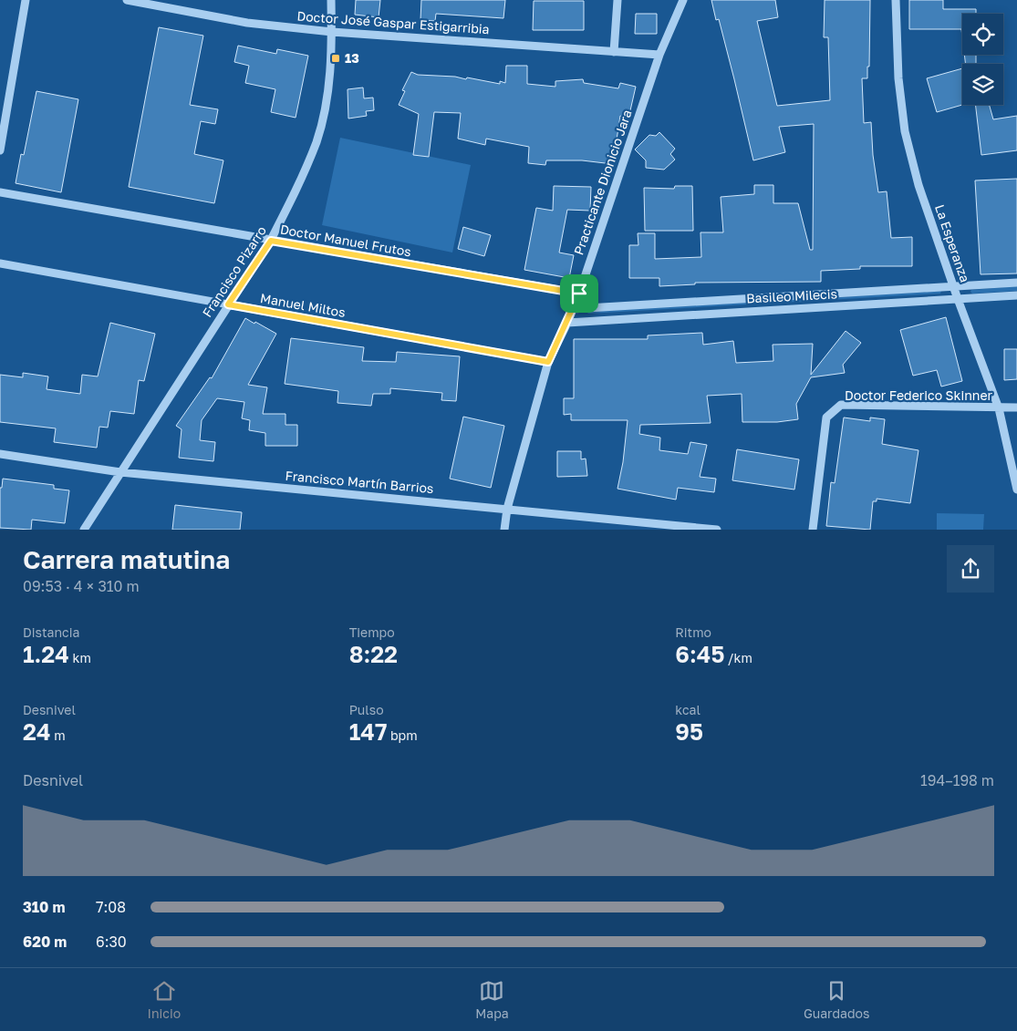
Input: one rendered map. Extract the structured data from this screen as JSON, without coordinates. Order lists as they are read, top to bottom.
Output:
{
  "streets": {
    "street": [
      "Doctor José Gaspar Estigarribia",
      "Practicante Dionicio Jara",
      "Doctor Manuel Frutos",
      "La Esperanza",
      "Francisco Pizarro",
      "Basileo Milecis",
      "Manuel Miltos",
      "Doctor Federico Skinner",
      "Francisco Martín Barrios"
    ]
  },
  "crossings": [
    ["Doctor José Gaspar Estigarribia", "Practicante Dionicio Jara"],
    ["Doctor José Gaspar Estigarribia", "Francisco Pizarro"],
    ["Practicante Dionicio Jara", "Doctor Manuel Frutos"],
    ["Practicante Dionicio Jara", "Basileo Milecis"],
    ["Practicante Dionicio Jara", "Manuel Miltos"],
    ["Practicante Dionicio Jara", "Francisco Martín Barrios"],
    ["Doctor Manuel Frutos", "Francisco Pizarro"],
    ["La Esperanza", "Basileo Milecis"],
    ["La Esperanza", "Doctor Federico Skinner"],
    ["Francisco Pizarro", "Manuel Miltos"],
    ["Francisco Pizarro", "Francisco Martín Barrios"]
  ],
  "places": {
    "transit": ["13"]
  },
  "page": {
    "heading": ["Carrera matutina", "09:53 · 4 × 310 m"],
    "stats": [
      ["Distancia", "1.24 km"],
      ["Tiempo", "8:22"],
      ["Ritmo", "6:45 /km"],
      ["Desnivel", "24 m"],
      ["Pulso", "147 bpm"],
      ["kcal", "95"]
    ],
    "chart": ["Desnivel", "194–198 m"],
    "list": [
      {
        "name": "310 m",
        "note": "7:08"
      },
      {
        "name": "620 m",
        "note": "6:30"
      }
    ],
    "tabs": ["Inicio", "Mapa", "Guardados"]
  }
}
